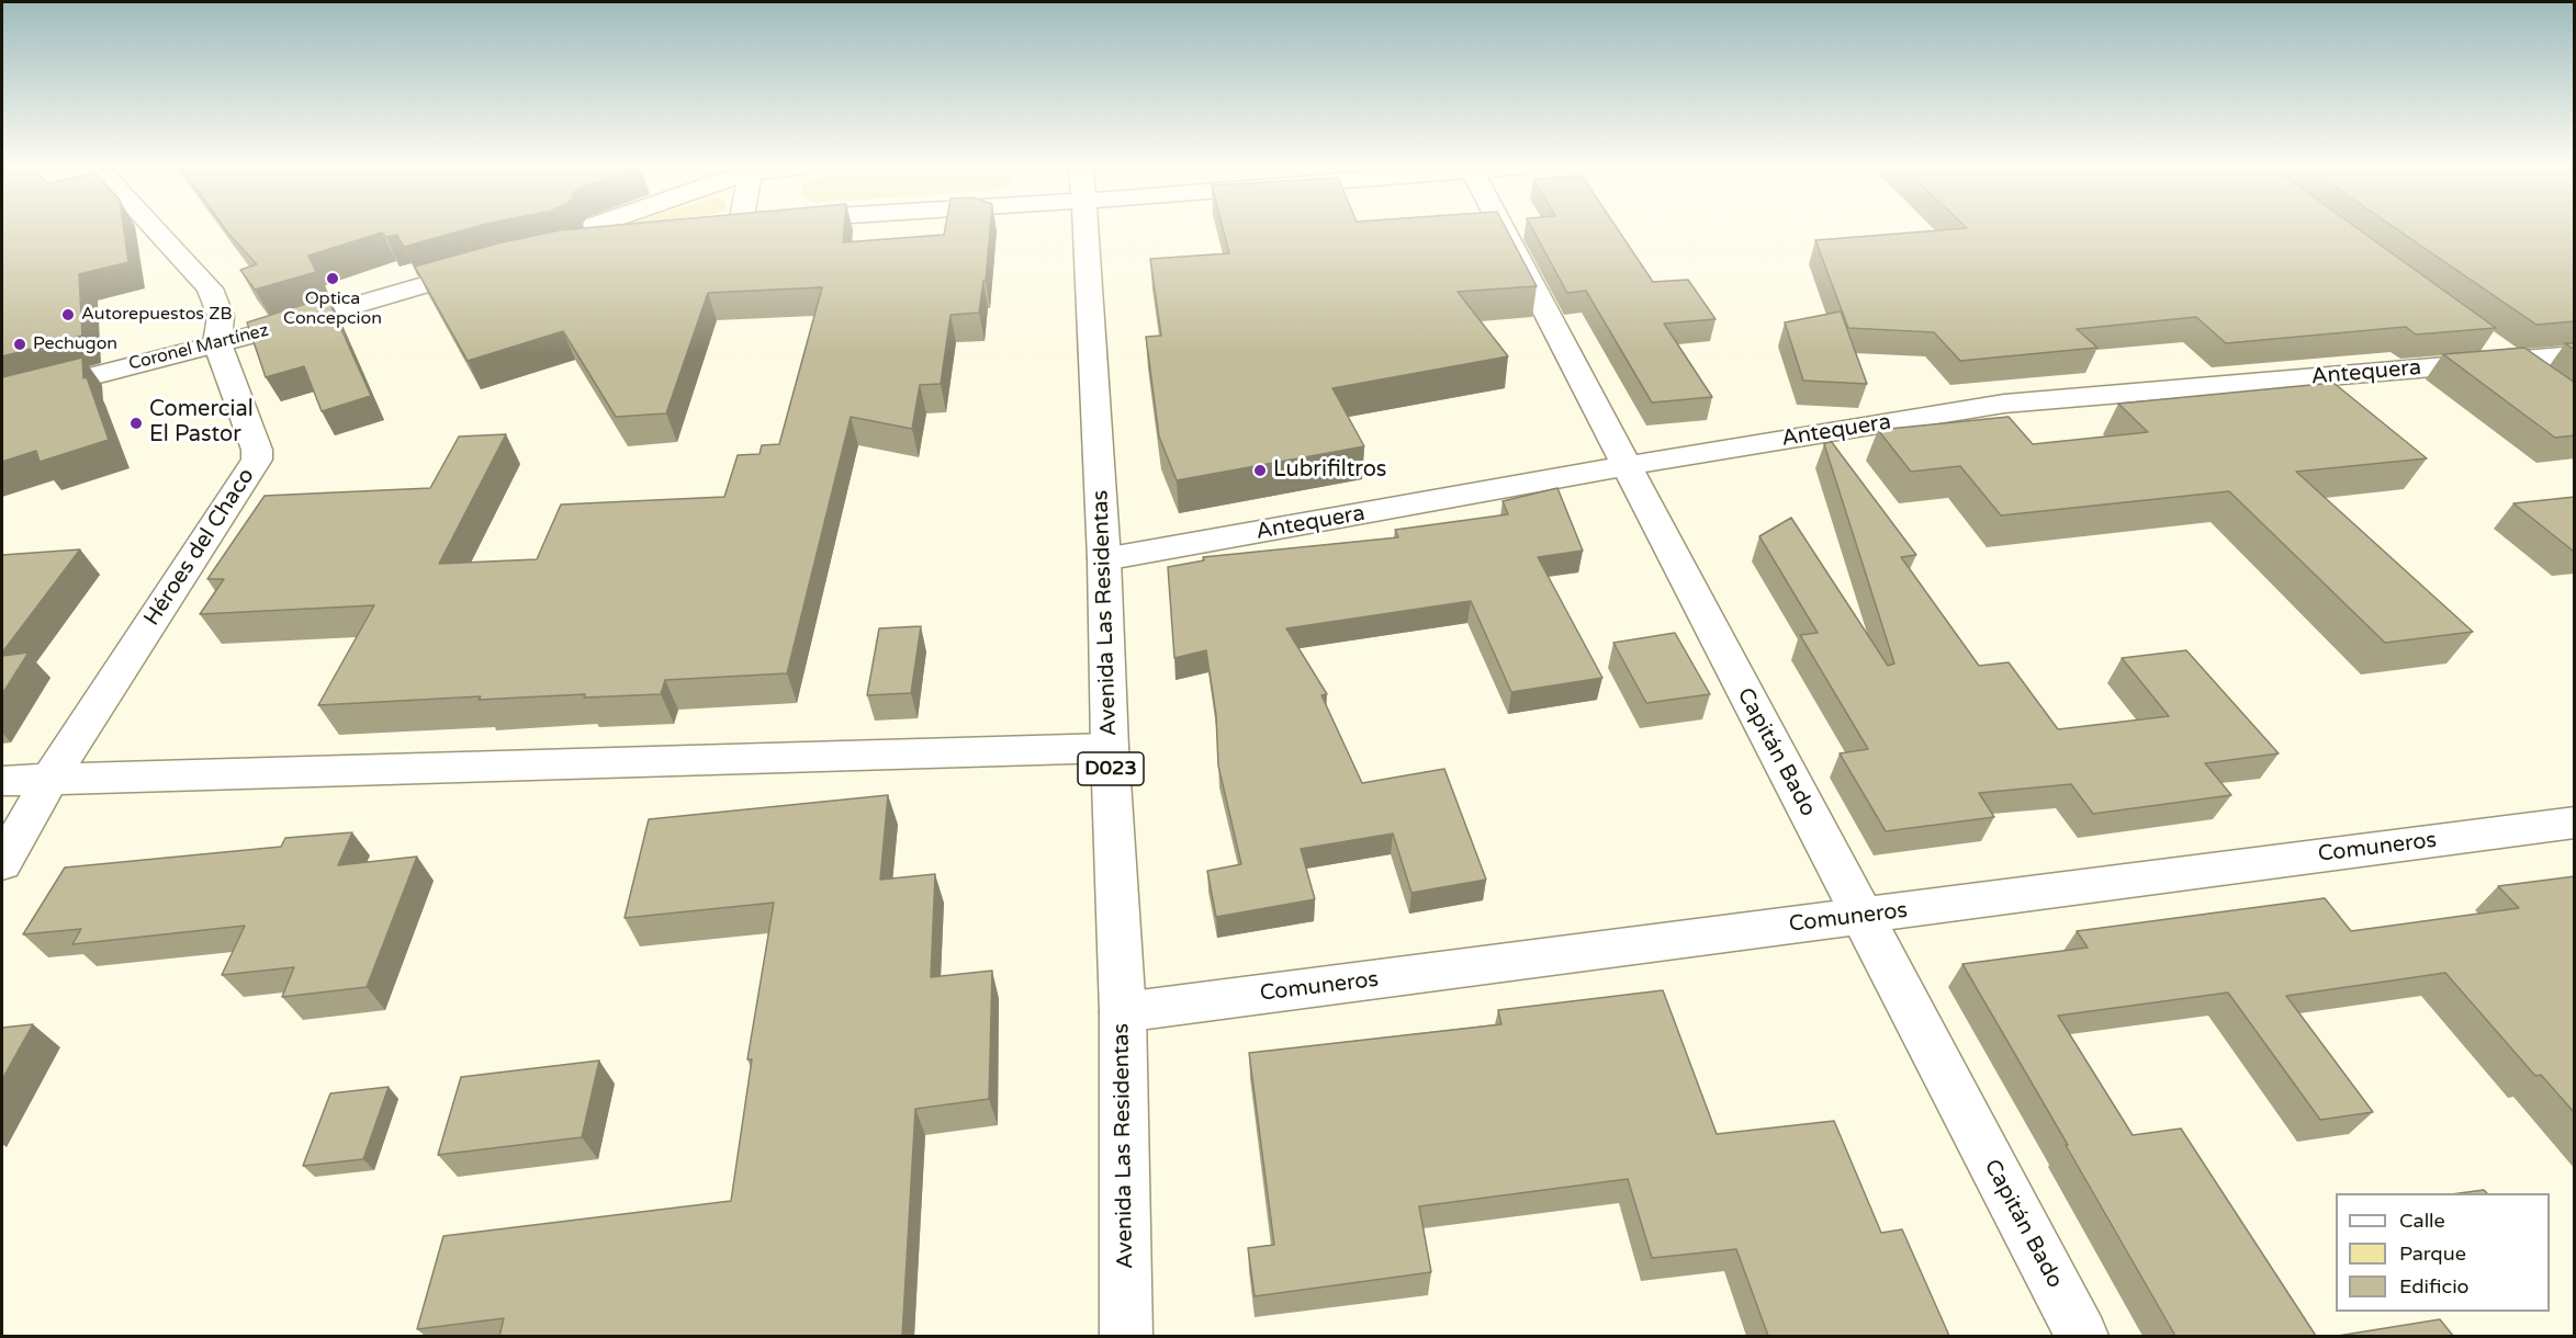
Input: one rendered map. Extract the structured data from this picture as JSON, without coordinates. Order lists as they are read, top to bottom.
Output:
{
  "streets": {
    "street": [
      "Coronel Martínez",
      "Antequera",
      "Héroes del Chaco",
      "Avenida Las Residentas",
      "Capitán Bado",
      "D023",
      "Comuneros"
    ]
  },
  "crossings": [
    ["Coronel Martínez", "Héroes del Chaco"],
    ["Antequera", "Avenida Las Residentas"],
    ["Antequera", "Capitán Bado"],
    ["Avenida Las Residentas", "Comuneros"],
    ["Capitán Bado", "Comuneros"]
  ],
  "places": [
    "Optica Concepcion",
    "Autorepuestos ZB",
    "Pechugon",
    "Comercial El Pastor",
    "Lubrifiltros"
  ],
  "legend": ["Calle", "Parque", "Edificio"]
}
